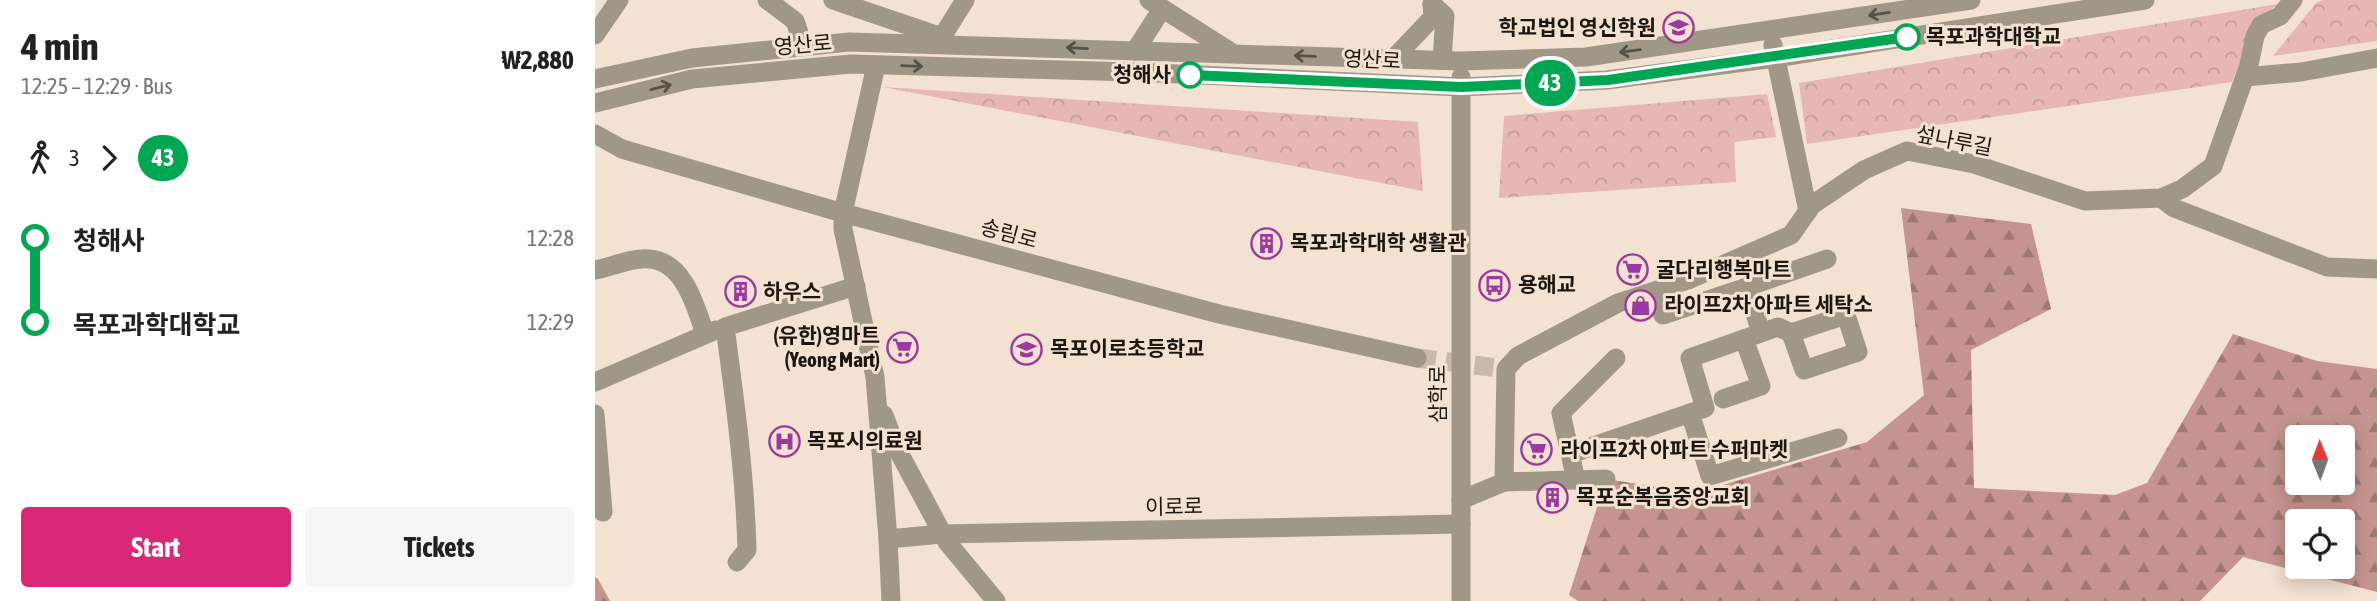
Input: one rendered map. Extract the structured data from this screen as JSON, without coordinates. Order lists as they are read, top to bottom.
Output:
{
  "streets": {
    "street": [
      "영산로",
      "섶나루길",
      "송림로",
      "삼학로",
      "이로로"
    ]
  },
  "crossings": [
    ["영산로", "삼학로"],
    ["삼학로", "이로로"]
  ],
  "places": {
    "school or university": ["학교법인 영신학원", "목포이로초등학교"],
    "other": ["목포과학대학교", "청해사"],
    "building": ["목포과학대학 생활관", "하우스", "목포순복음중앙교회"],
    "supermarket": ["굴다리행복마트", "(유한)영마트 (Yeong Mart)", "라이프2차 아파트 수퍼마켓"],
    "bus stop": ["용해교"],
    "shop": ["라이프2차 아파트 세탁소"],
    "hospital": ["목포시의료원"]
  },
  "lines": ["bus line 43"],
  "north": "top",
  "page": {
    "heading": ["4 min", "12:25 – 12:29 · Bus", "₩2,880"],
    "on_map": "43",
    "legs": ["3", "43"],
    "list": [
      {
        "name": "청해사",
        "value": "12:28"
      },
      {
        "name": "목포과학대학교",
        "value": "12:29"
      }
    ],
    "buttons": ["Start", "Tickets"]
  }
}
